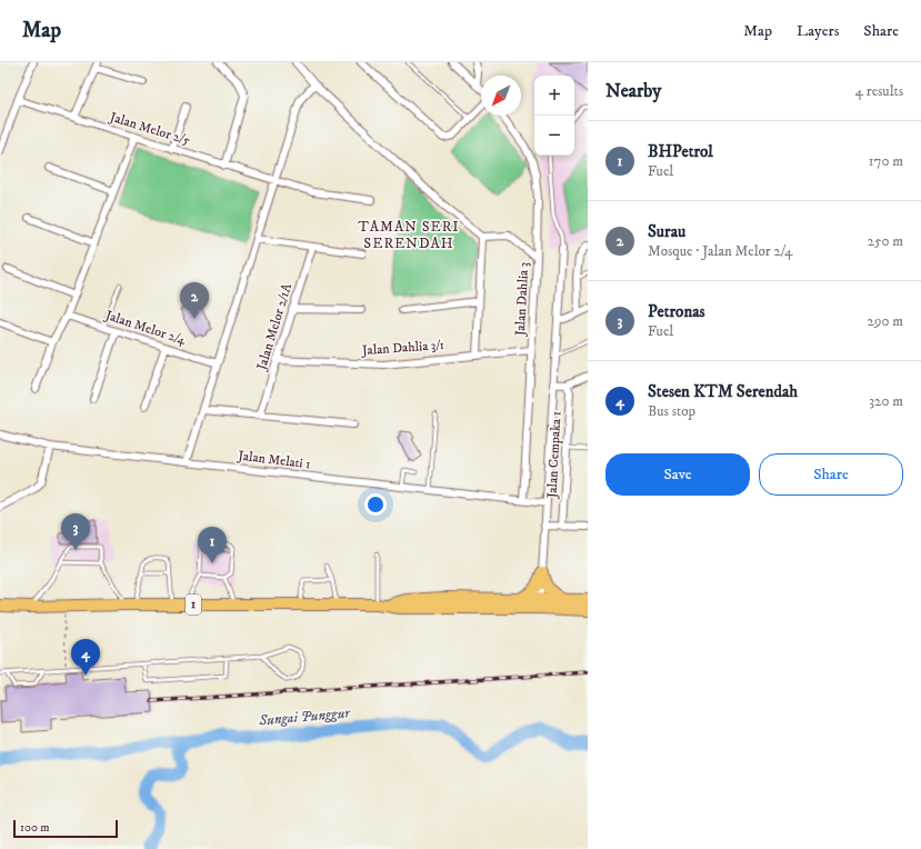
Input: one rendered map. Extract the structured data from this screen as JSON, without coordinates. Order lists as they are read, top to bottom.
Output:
{
  "streets": {
    "main road": ["1"],
    "street": [
      "Jalan Melor 2/5",
      "Jalan Dahlia 3",
      "Jalan Melor 2/1A",
      "Jalan Melor 2/4",
      "Jalan Dahlia 3/1",
      "Jalan Cempaka 1",
      "Jalan Melati 1"
    ]
  },
  "crossings": [
    ["Jalan Dahlia 3", "Jalan Dahlia 3/1"],
    ["Jalan Dahlia 3", "Jalan Melati 1"],
    ["Jalan Melor 2/1A", "Jalan Dahlia 3/1"]
  ],
  "districts": ["TAMAN SERI SERENDAH"],
  "water": ["Sungai Punggur"],
  "scale_bar": "100 m",
  "north": "bottom left",
  "page": {
    "header": "Map",
    "nav": ["Map", "Layers", "Share"],
    "heading": ["Nearby", "4 results"],
    "map_buttons": ["+", "−"],
    "list": [
      {
        "mark": "1",
        "name": "BHPetrol",
        "note": "Fuel",
        "value": "170 m"
      },
      {
        "mark": "2",
        "name": "Surau",
        "note": "Mosque · Jalan Melor 2/4",
        "value": "250 m"
      },
      {
        "mark": "3",
        "name": "Petronas",
        "note": "Fuel",
        "value": "290 m"
      },
      {
        "mark": "4",
        "name": "Stesen KTM Serendah",
        "note": "Bus stop",
        "value": "320 m"
      }
    ],
    "pins": [
      "2",
      "3",
      "1",
      "4"
    ],
    "buttons": ["Save", "Share"],
    "scale": "100 m"
  }
}
